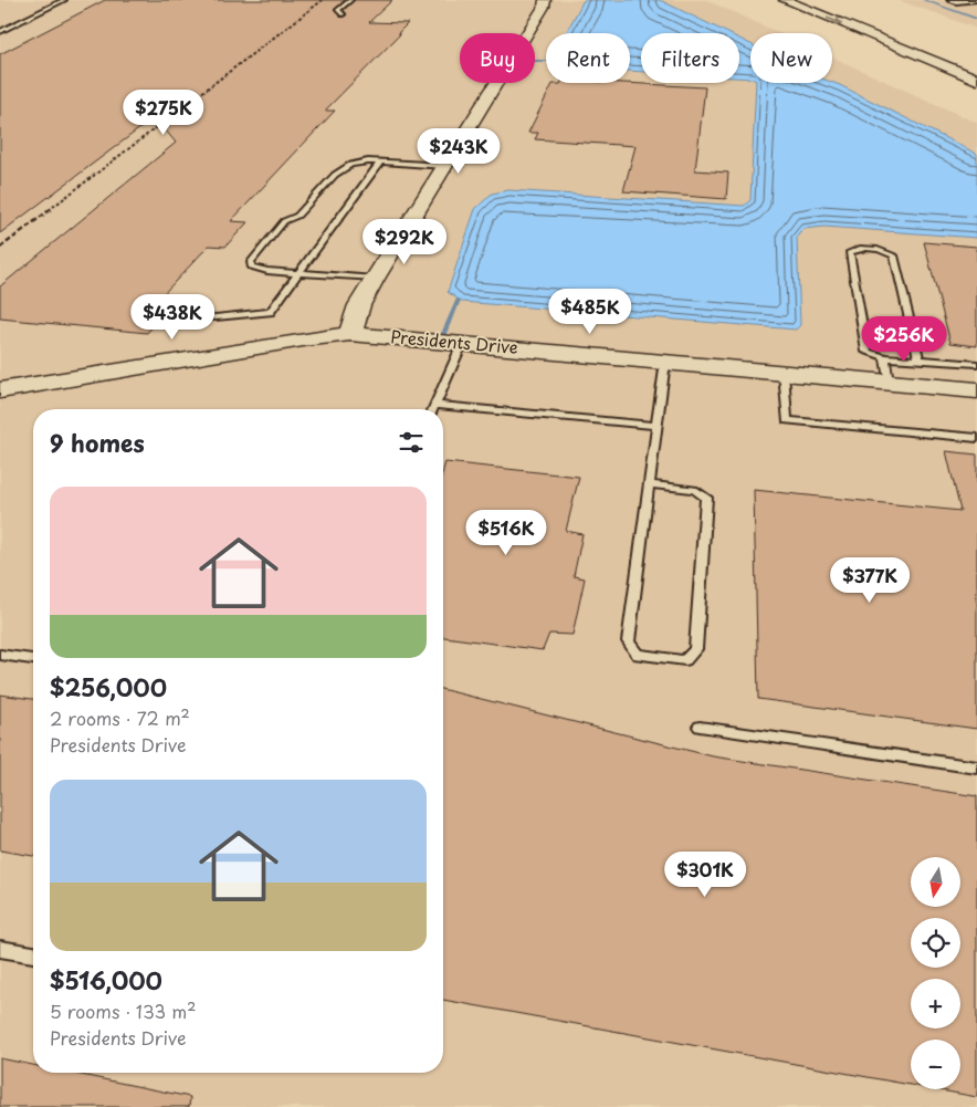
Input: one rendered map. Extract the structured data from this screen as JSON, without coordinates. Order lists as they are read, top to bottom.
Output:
{
  "streets": {
    "main road": ["Presidents Drive"]
  },
  "north": "bottom",
  "page": {
    "chip": [
      "Buy",
      "Rent",
      "Filters",
      "New"
    ],
    "price": [
      "$275K",
      "$243K",
      "$292K",
      "$485K",
      "$438K",
      "$256K",
      "$516K",
      "$377K",
      "$301K"
    ],
    "heading": "9 homes",
    "list": [
      {
        "name": "$256,000",
        "note": "2 rooms · 72 m² · Presidents Drive"
      },
      {
        "name": "$516,000",
        "note": "5 rooms · 133 m² · Presidents Drive"
      }
    ],
    "map_buttons": ["+", "−"]
  }
}
